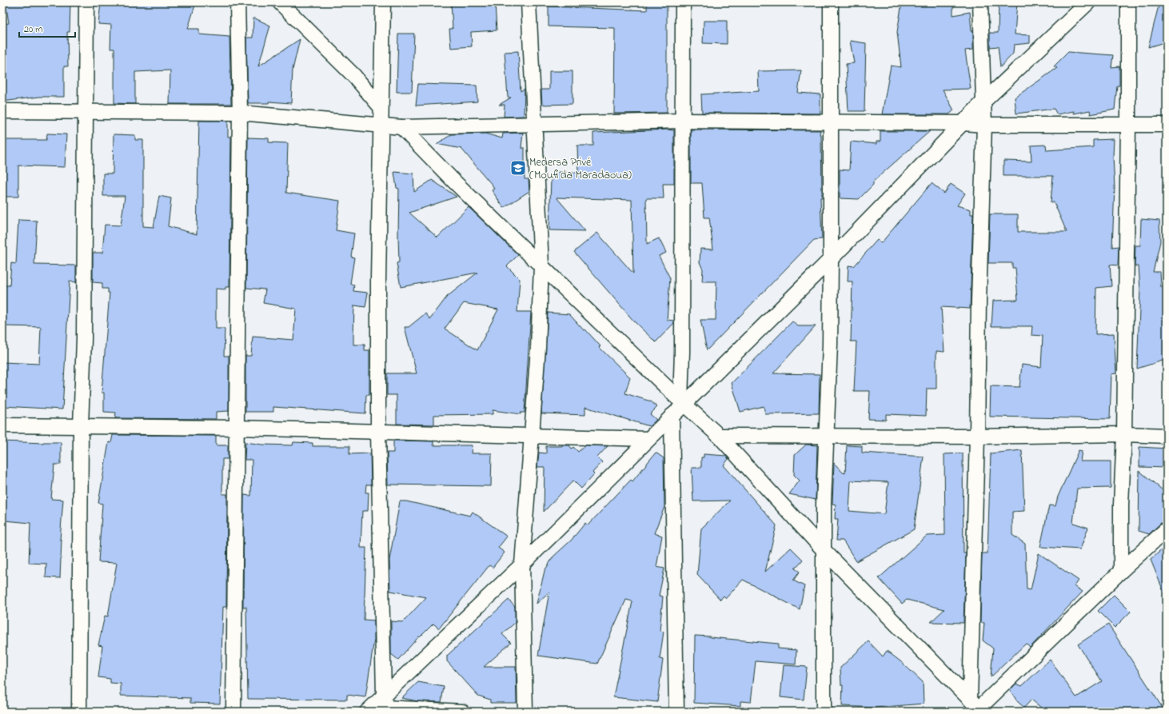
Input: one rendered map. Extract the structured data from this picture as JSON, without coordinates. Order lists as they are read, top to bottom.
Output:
{
  "places": {
    "school or university": ["Medersa Privé (Moufida Maradaoua)"]
  },
  "scale_bar": "20 m"
}
